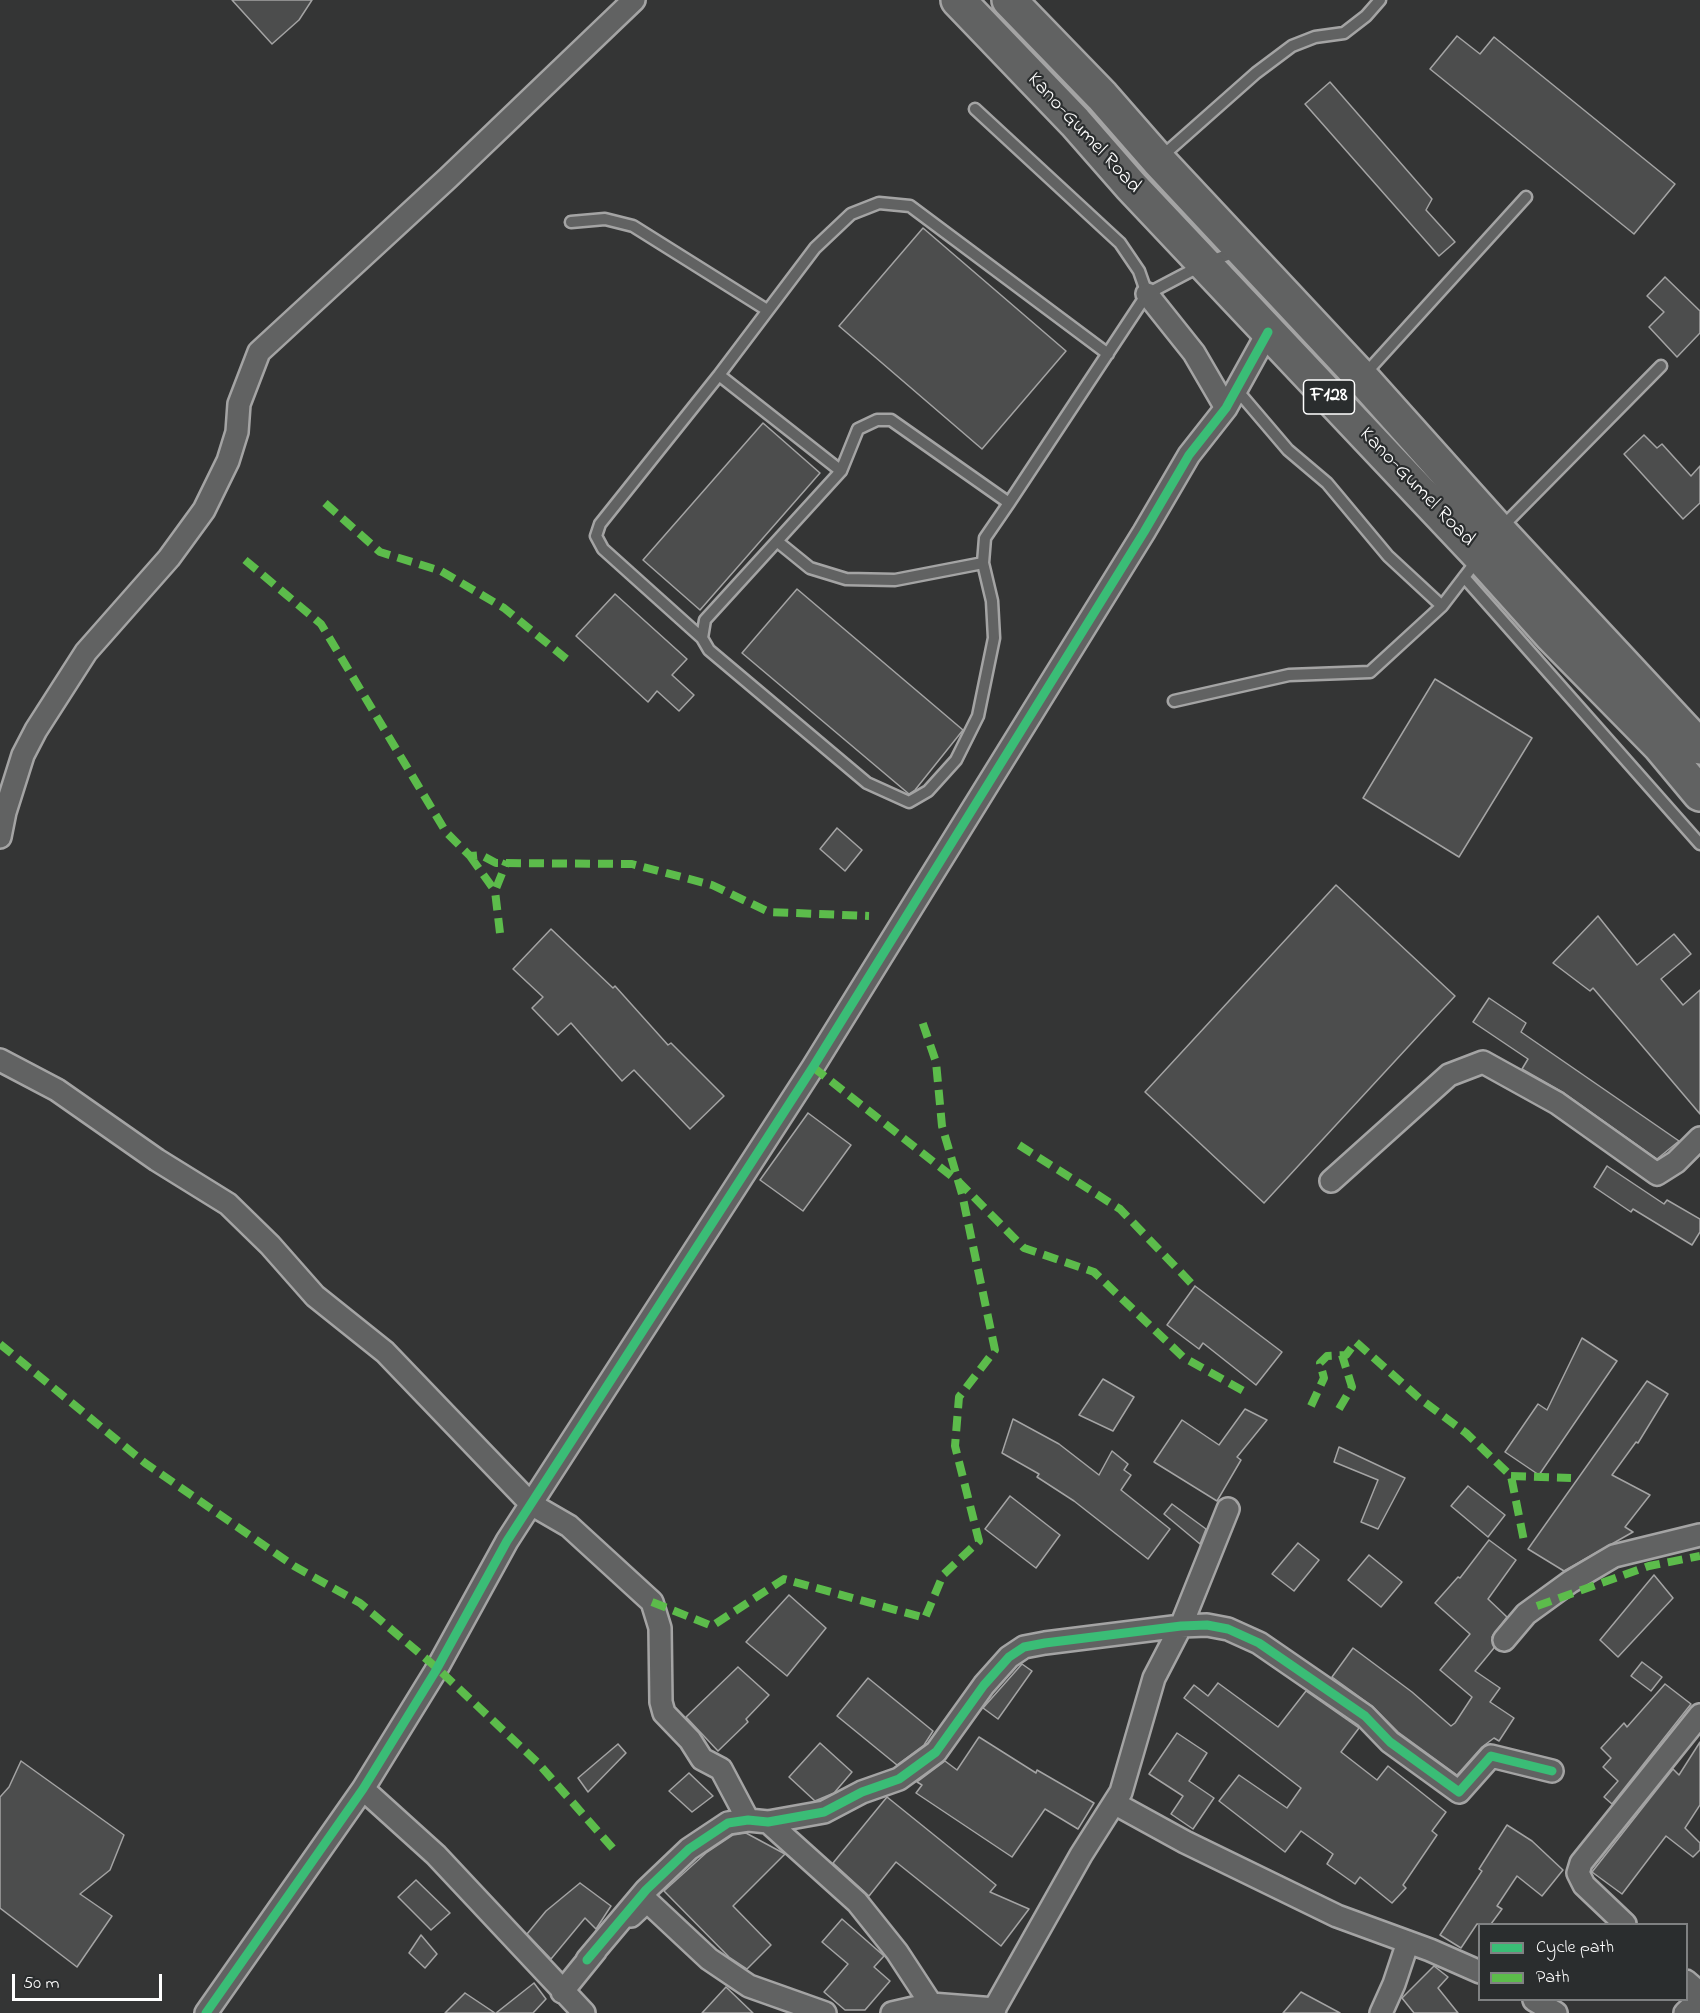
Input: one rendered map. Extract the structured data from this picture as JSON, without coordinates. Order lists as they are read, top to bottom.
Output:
{
  "streets": {
    "main road": ["Kano-Gumel Road", "F128"]
  },
  "legend": ["Cycle path", "Path"],
  "scale_bar": "50 m"
}
